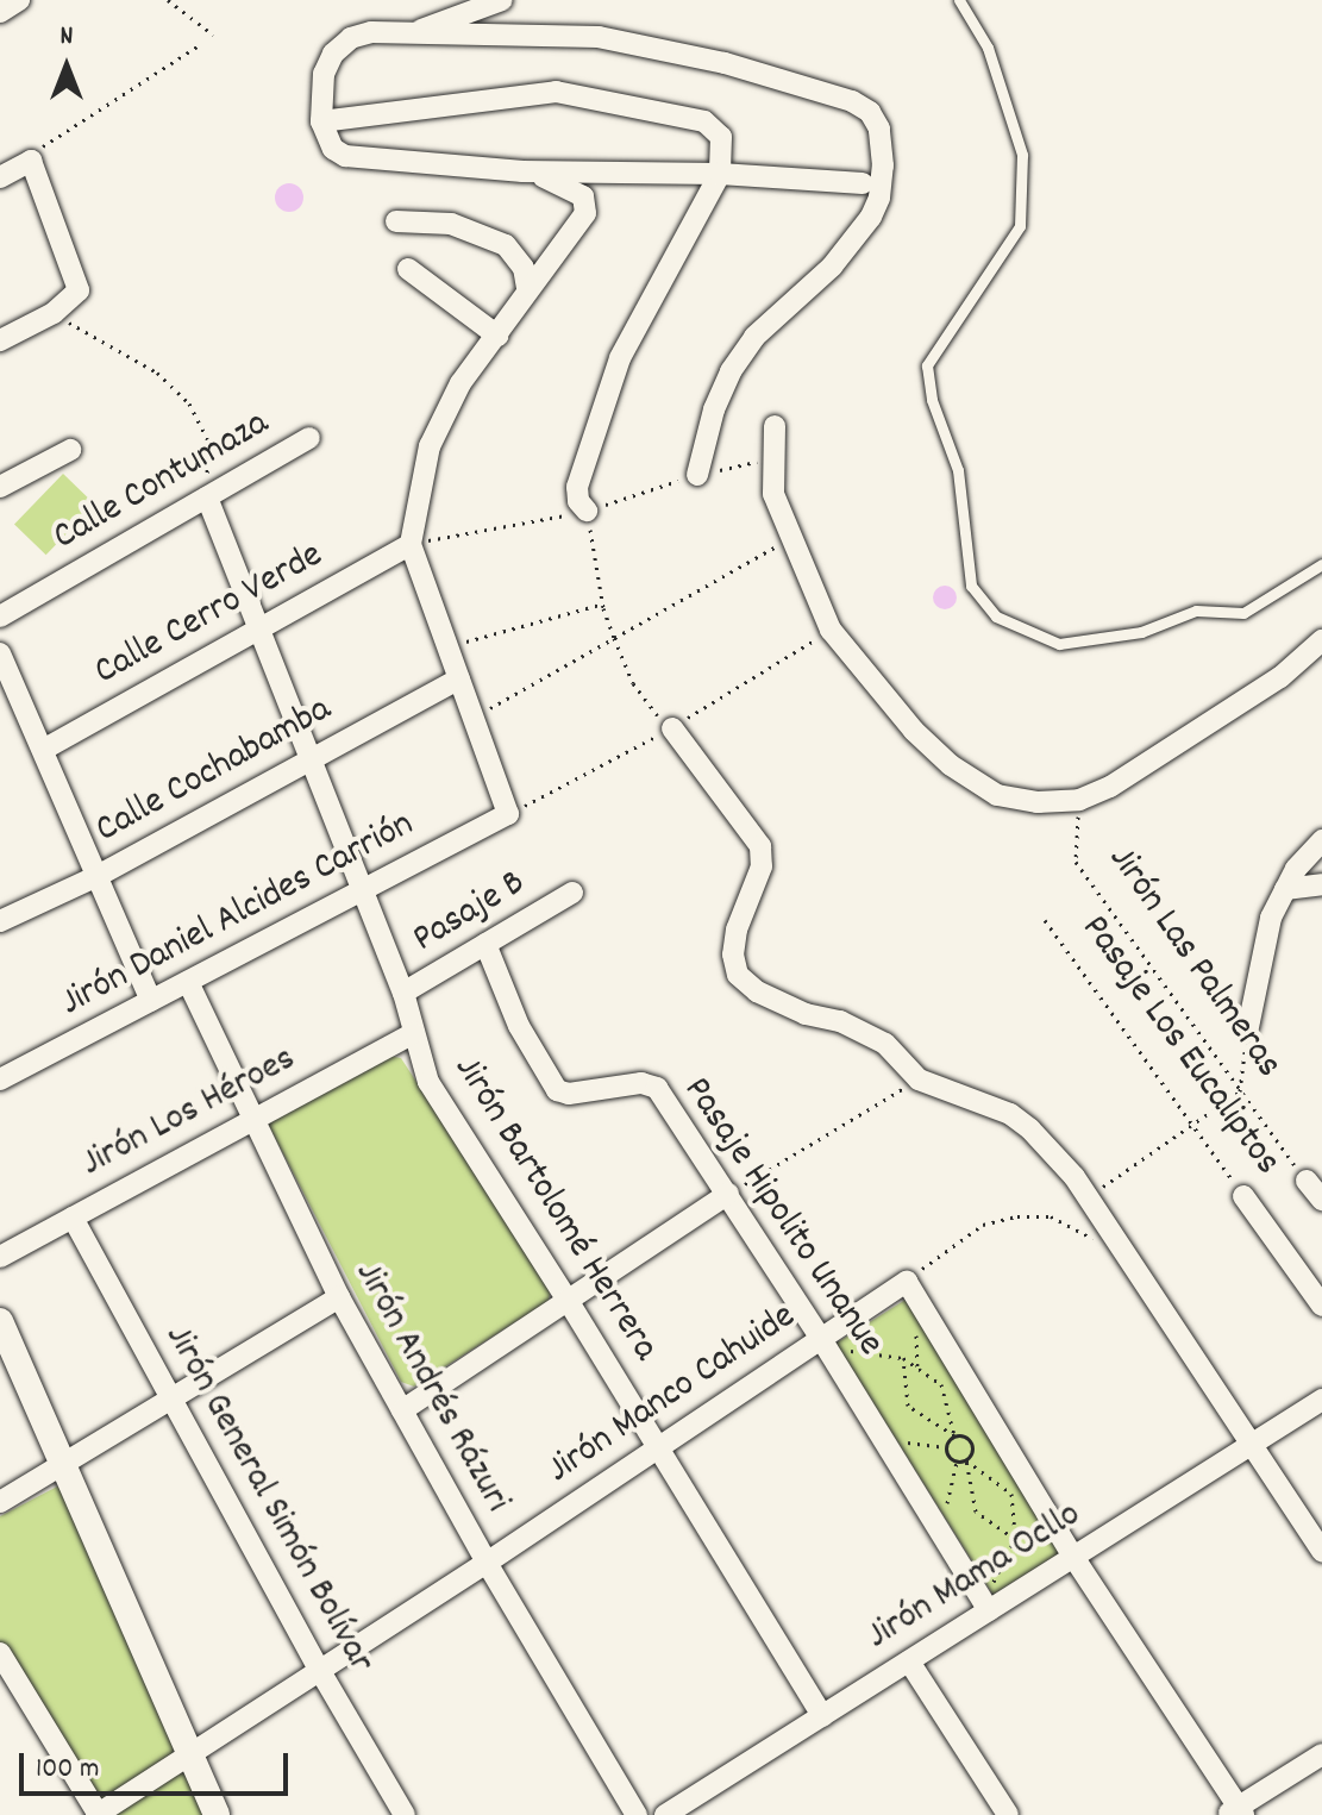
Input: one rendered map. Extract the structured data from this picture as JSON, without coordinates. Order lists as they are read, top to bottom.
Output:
{
  "streets": {
    "street": [
      "Calle Contumaza",
      "Calle Cerro Verde",
      "Calle Cochabamba",
      "Pasaje B",
      "Jirón Daniel Alcides Carrión",
      "Pasaje Los Eucaliptos",
      "Jirón Los Héroes",
      "Jirón Bartolomé Herrera",
      "Pasaje Hipolito Unanue",
      "Jirón Andrés Rázuri",
      "Jirón Manco Cahuide",
      "Jirón General Simón Bolívar",
      "Jirón Mama Ocllo"
    ],
    "path": ["Jirón Las Palmeras"]
  },
  "crossings": [
    ["Calle Contumaza", "Jirón Bartolomé Herrera"],
    ["Calle Cerro Verde", "Jirón Bartolomé Herrera"],
    ["Calle Cochabamba", "Jirón Bartolomé Herrera"],
    ["Pasaje B", "Jirón Bartolomé Herrera"],
    ["Pasaje B", "Pasaje Hipolito Unanue"],
    ["Jirón Daniel Alcides Carrión", "Jirón Bartolomé Herrera"],
    ["Jirón Daniel Alcides Carrión", "Jirón Andrés Rázuri"],
    ["Jirón Los Héroes", "Jirón Bartolomé Herrera"],
    ["Jirón Los Héroes", "Jirón Andrés Rázuri"],
    ["Jirón Los Héroes", "Jirón General Simón Bolívar"],
    ["Jirón Bartolomé Herrera", "Jirón Manco Cahuide"],
    ["Jirón Bartolomé Herrera", "Jirón Mama Ocllo"],
    ["Pasaje Hipolito Unanue", "Jirón Manco Cahuide"],
    ["Pasaje Hipolito Unanue", "Jirón Mama Ocllo"],
    ["Jirón Andrés Rázuri", "Jirón Manco Cahuide"],
    ["Jirón Manco Cahuide", "Jirón General Simón Bolívar"]
  ],
  "scale_bar": "100 m",
  "north": "top"
}
